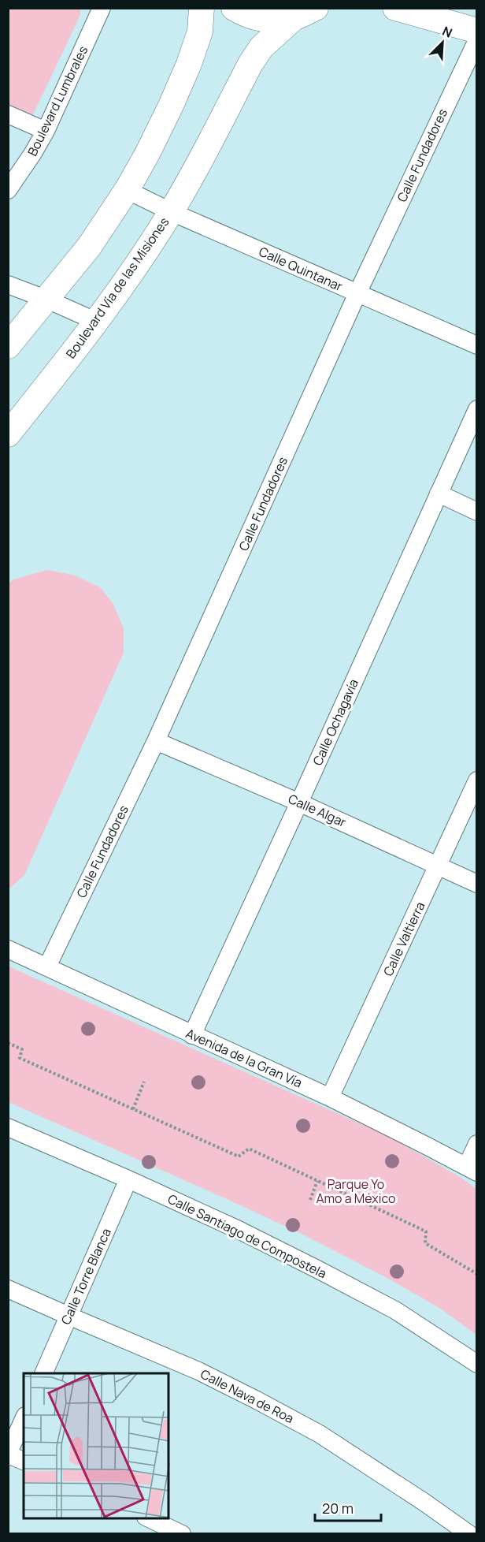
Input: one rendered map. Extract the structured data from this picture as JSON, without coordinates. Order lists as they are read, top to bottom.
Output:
{
  "streets": {
    "street": [
      "Boulevard Lumbrales",
      "Calle Fundadores",
      "Calle Quintanar",
      "Boulevard Vía de las Misiones",
      "Calle Ochagavía",
      "Calle Algar",
      "Calle Valtierra",
      "Avenida de la Gran Vía",
      "Calle Santiago de Compostela",
      "Calle Torre Blanca",
      "Calle Nava de Roa"
    ]
  },
  "crossings": [
    ["Calle Fundadores", "Calle Quintanar"],
    ["Calle Fundadores", "Calle Algar"],
    ["Calle Fundadores", "Avenida de la Gran Vía"],
    ["Calle Quintanar", "Boulevard Vía de las Misiones"],
    ["Calle Ochagavía", "Calle Algar"],
    ["Calle Ochagavía", "Avenida de la Gran Vía"],
    ["Calle Algar", "Calle Valtierra"],
    ["Calle Valtierra", "Avenida de la Gran Vía"],
    ["Calle Santiago de Compostela", "Calle Torre Blanca"],
    ["Calle Torre Blanca", "Calle Nava de Roa"]
  ],
  "parks": ["Parque Yo Amo a México"],
  "scale_bar": "20 m",
  "north": "top right"
}
